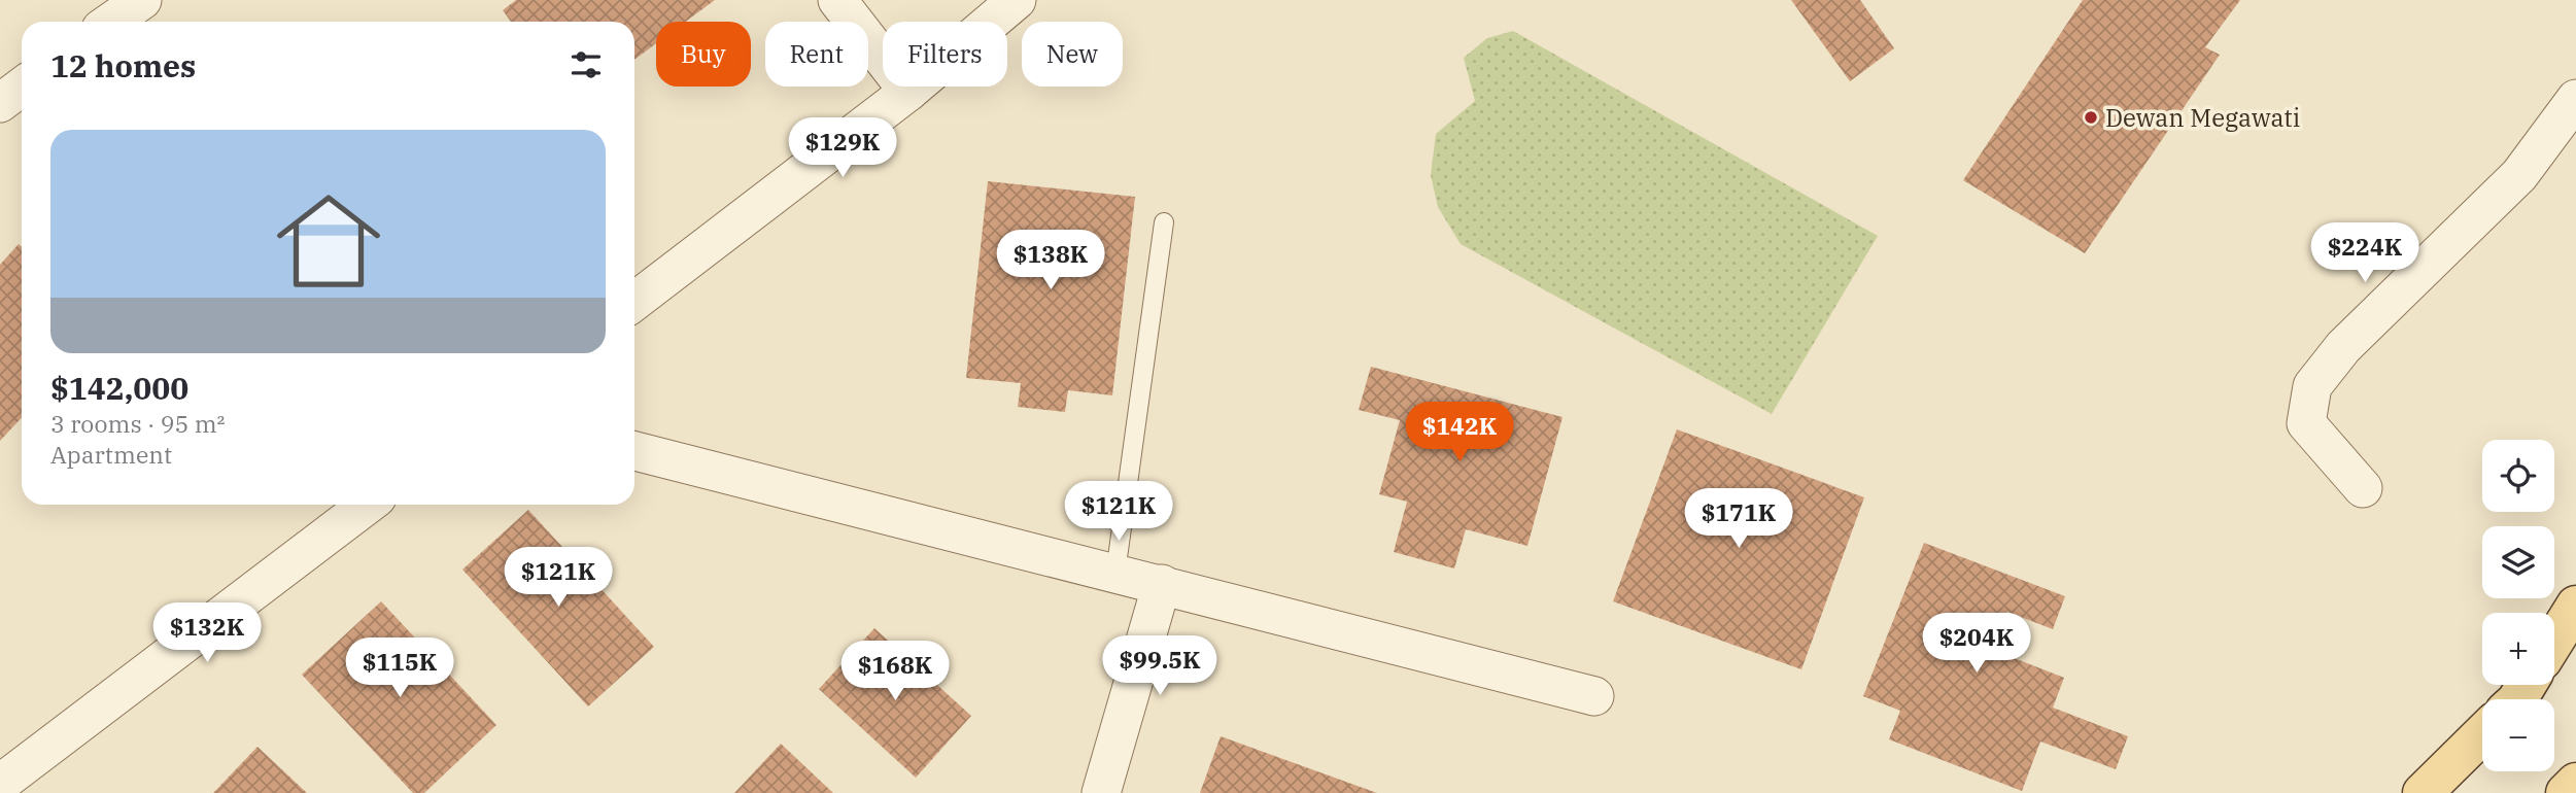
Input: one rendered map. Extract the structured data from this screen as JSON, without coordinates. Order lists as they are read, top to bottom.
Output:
{
  "places": ["Dewan Megawati"],
  "page": {
    "chip": [
      "Buy",
      "Rent",
      "Filters",
      "New"
    ],
    "heading": "12 homes",
    "list": [
      {
        "name": "$142,000",
        "note": "3 rooms · 95 m² · Apartment"
      }
    ],
    "price": [
      "$129K",
      "$224K",
      "$138K",
      "$142K",
      "$121K",
      "$171K",
      "$121K",
      "$132K",
      "$204K",
      "$99.5K",
      "$115K",
      "$168K"
    ],
    "map_buttons": ["+", "−"]
  }
}
